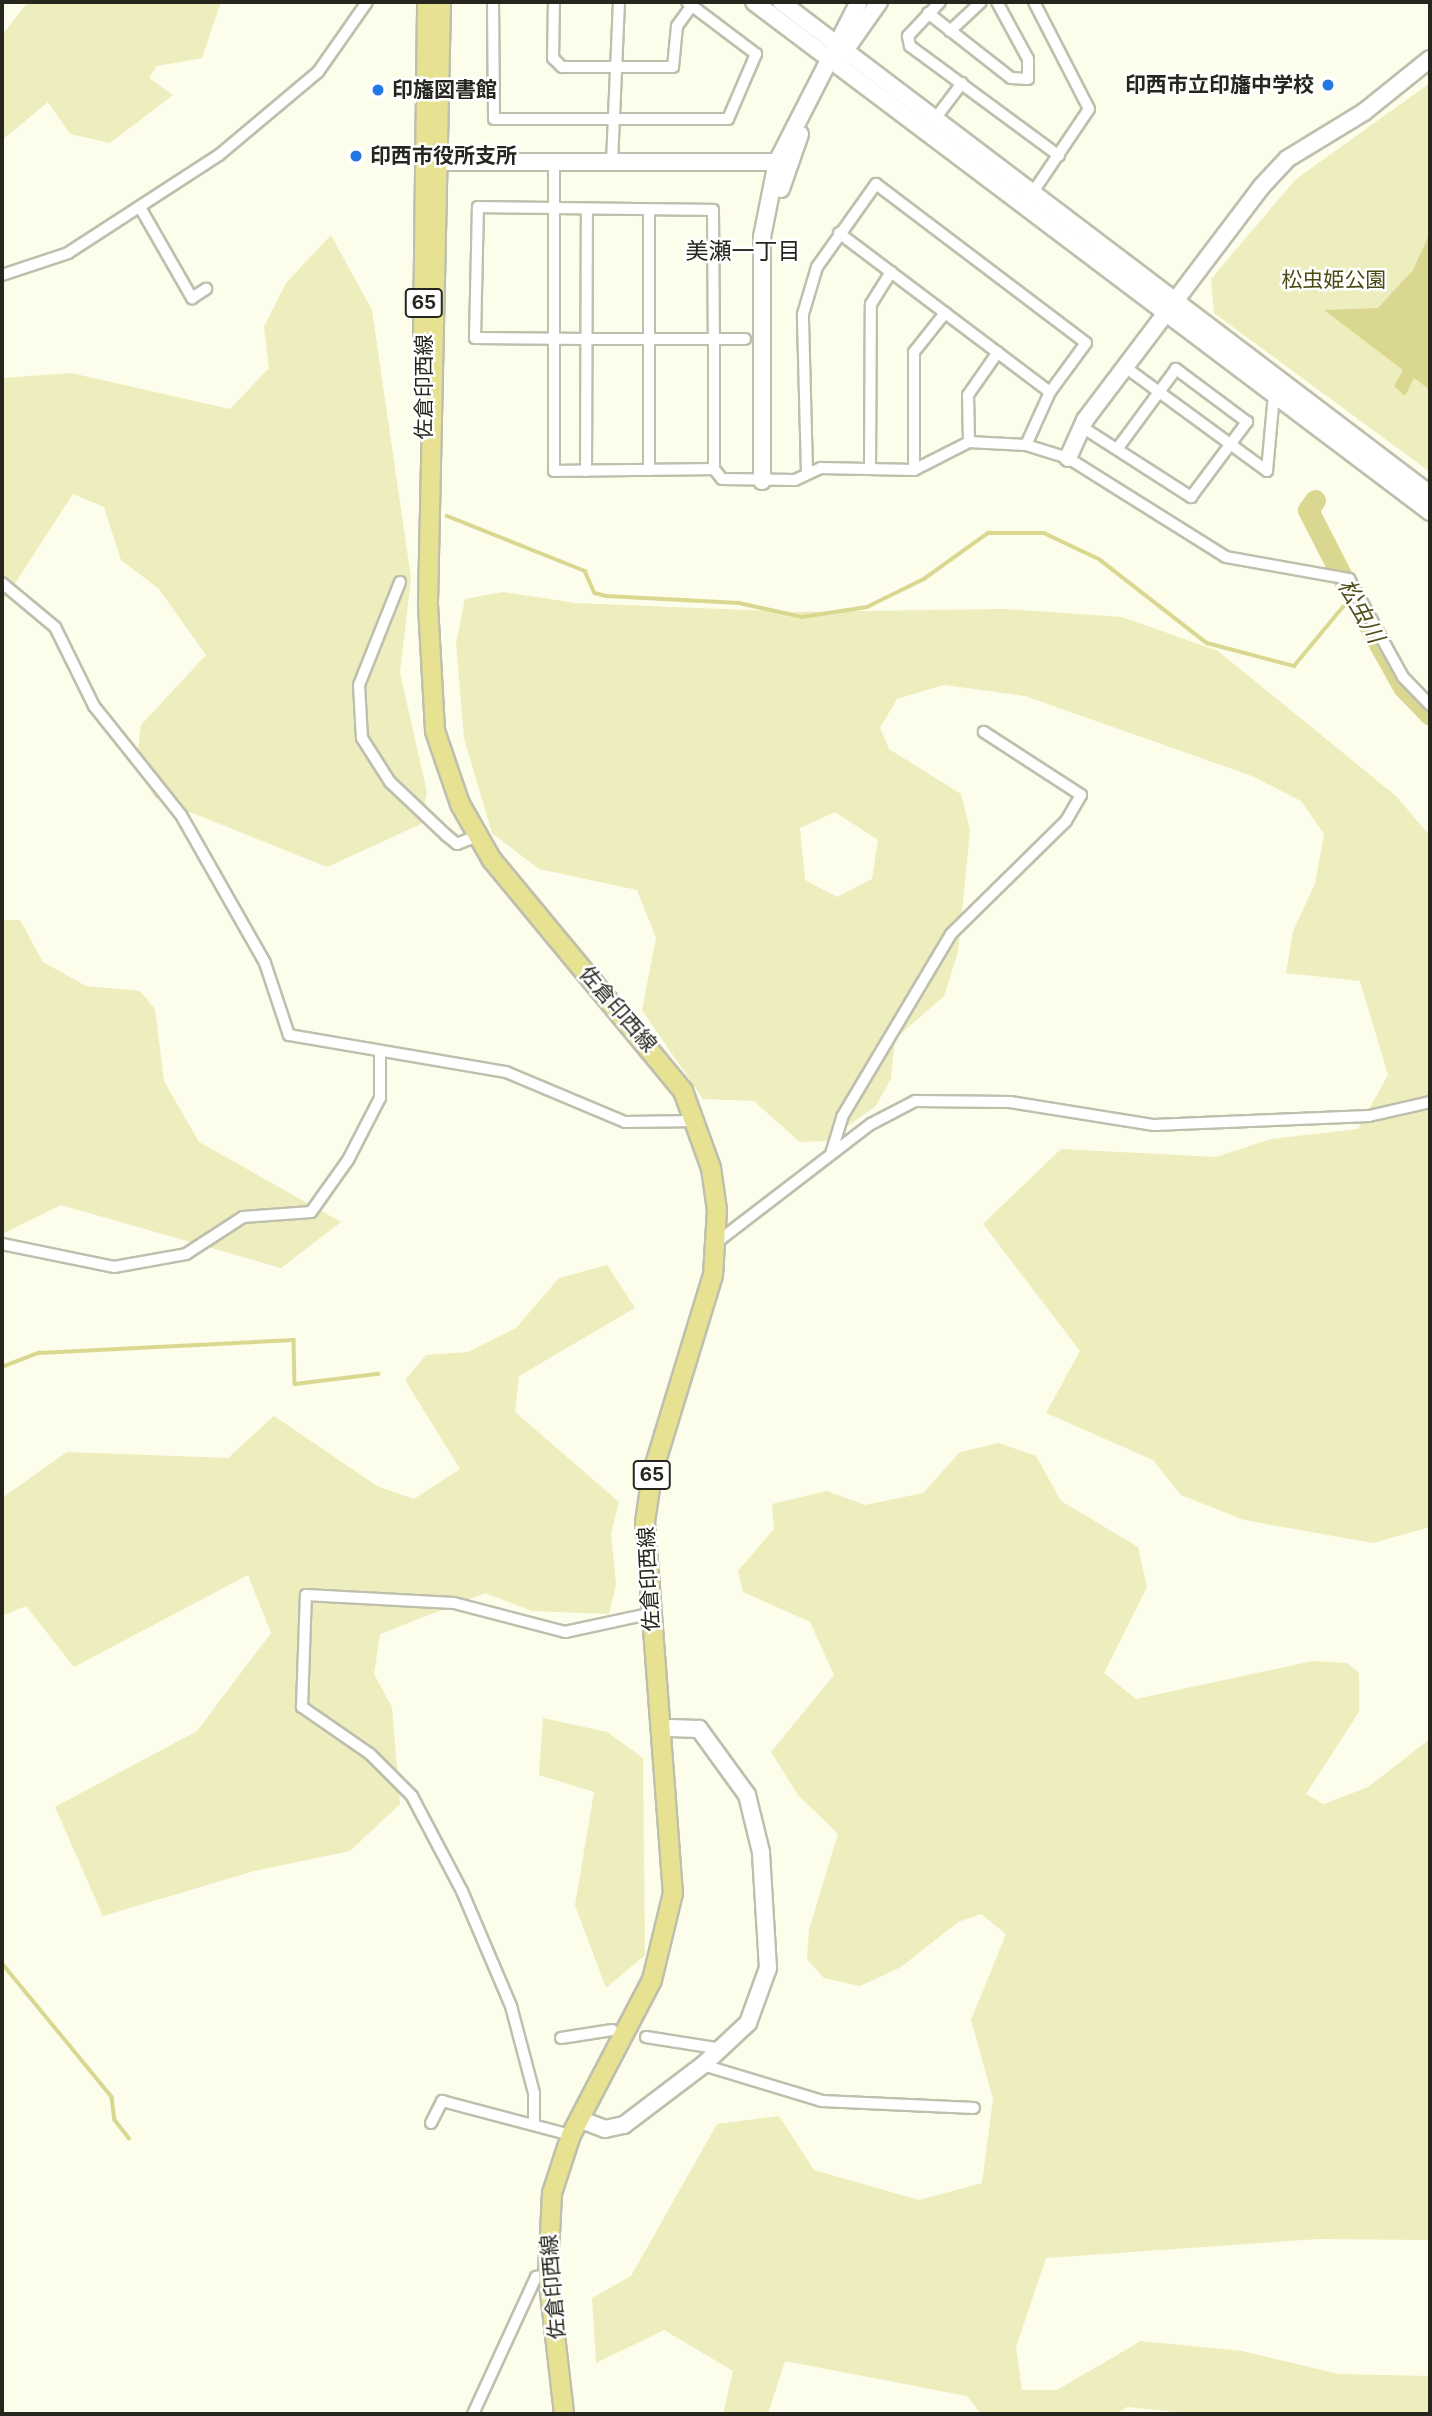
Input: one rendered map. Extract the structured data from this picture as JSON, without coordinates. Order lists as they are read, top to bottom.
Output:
{
  "streets": {
    "main road": ["65", "佐倉印西線"]
  },
  "districts": ["美瀬一丁目"],
  "water": ["松虫川"],
  "parks": ["松虫姫公園"],
  "places": ["印西市立印旛中学校", "印旛図書館", "印西市役所支所"]
}
